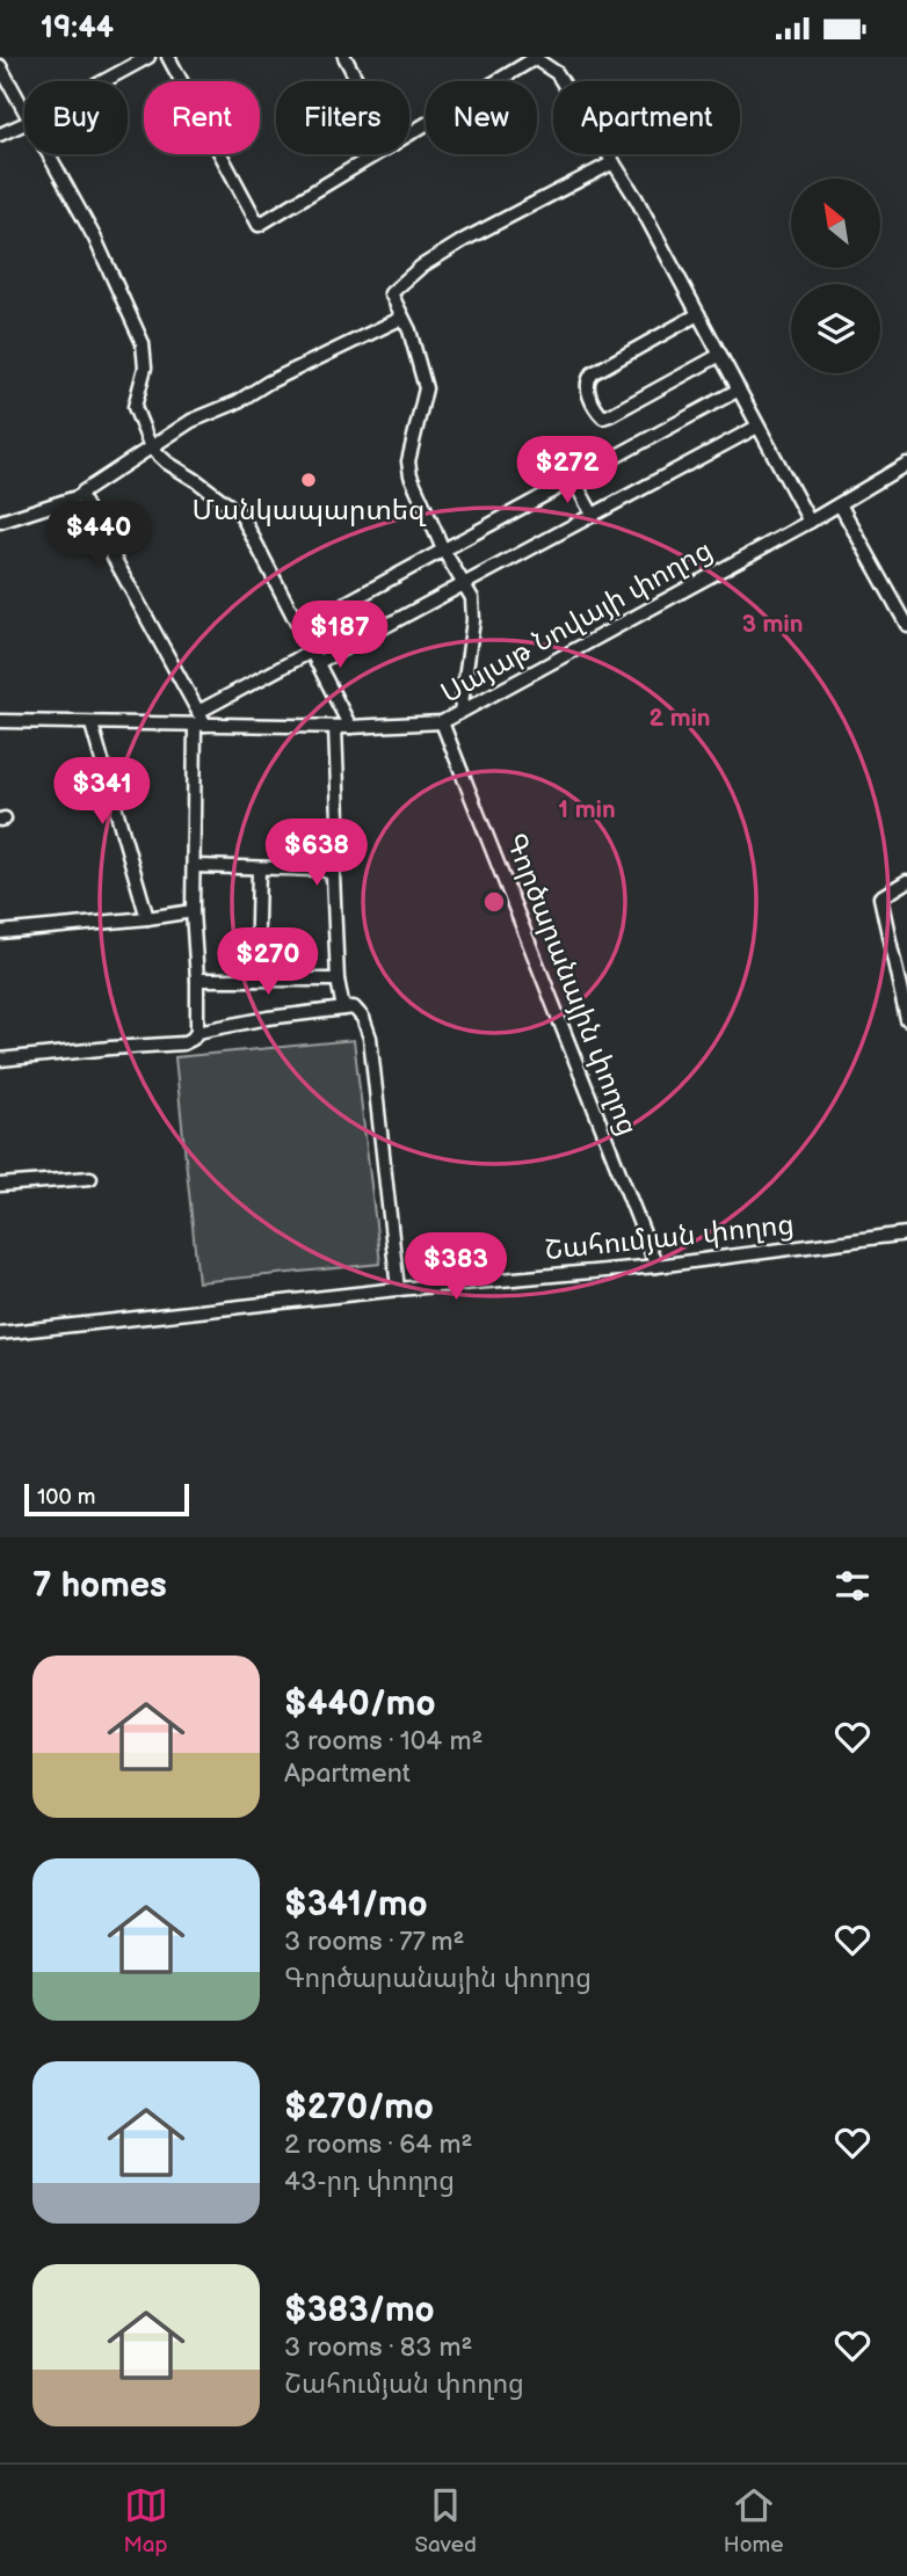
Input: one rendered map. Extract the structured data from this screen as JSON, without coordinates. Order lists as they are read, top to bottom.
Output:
{
  "streets": {
    "street": ["Սայաթ Նովայի փողոց", "Գործարանային փողոց", "Շահումյան փողոց"]
  },
  "crossings": [
    ["Սայաթ Նովայի փողոց", "Գործարանային փողոց"],
    ["Գործարանային փողոց", "Շահումյան փողոց"]
  ],
  "places": ["Մանկապարտեզ"],
  "scale_bar": "100 m",
  "north": "top left",
  "page": {
    "status": "19:44",
    "chip": [
      "Buy",
      "Rent",
      "Filters",
      "New",
      "Apartment"
    ],
    "price": [
      "$272",
      "$440",
      "$187",
      "$341",
      "$638",
      "$270",
      "$383"
    ],
    "scale": "100 m",
    "heading": "7 homes",
    "list": [
      {
        "name": "$440/mo",
        "note": "3 rooms · 104 m² · Apartment"
      },
      {
        "name": "$341/mo",
        "note": "3 rooms · 77 m² · Գործարանային փողոց"
      },
      {
        "name": "$270/mo",
        "note": "2 rooms · 64 m² · 43-րդ փողոց"
      },
      {
        "name": "$383/mo",
        "note": "3 rooms · 83 m² · Շահումյան փողոց"
      }
    ],
    "tabs": ["Map", "Saved", "Home"]
  },
  "rings": ["3 min", "2 min", "1 min"]
}
